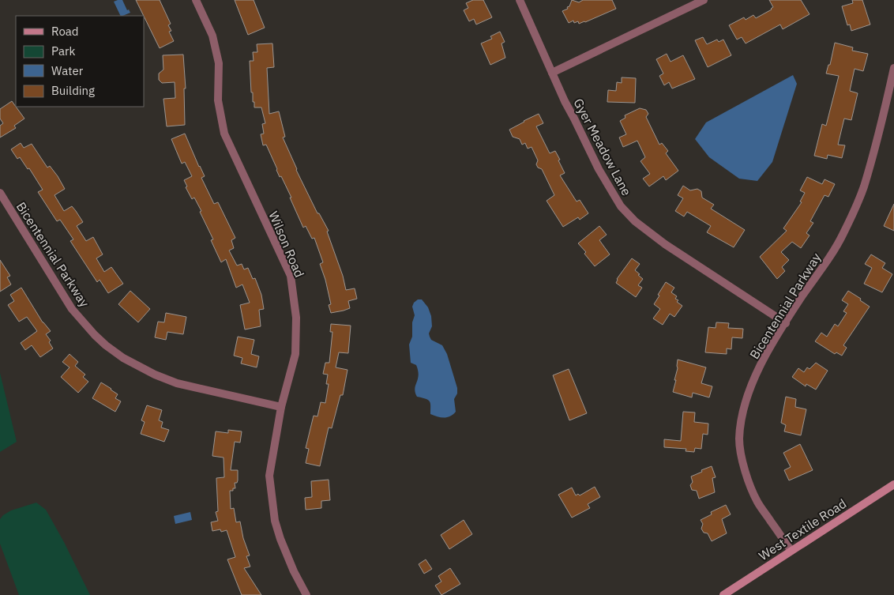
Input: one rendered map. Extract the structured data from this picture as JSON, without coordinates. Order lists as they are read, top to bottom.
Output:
{
  "streets": {
    "main road": ["West Textile Road"],
    "street": ["Gyer Meadow Lane", "Wilson Road", "Bicentennial Parkway"]
  },
  "crossings": [
    ["Gyer Meadow Lane", "Bicentennial Parkway"],
    ["Wilson Road", "Bicentennial Parkway"],
    ["Bicentennial Parkway", "West Textile Road"]
  ],
  "legend": [
    "Road",
    "Park",
    "Water",
    "Building"
  ]
}
